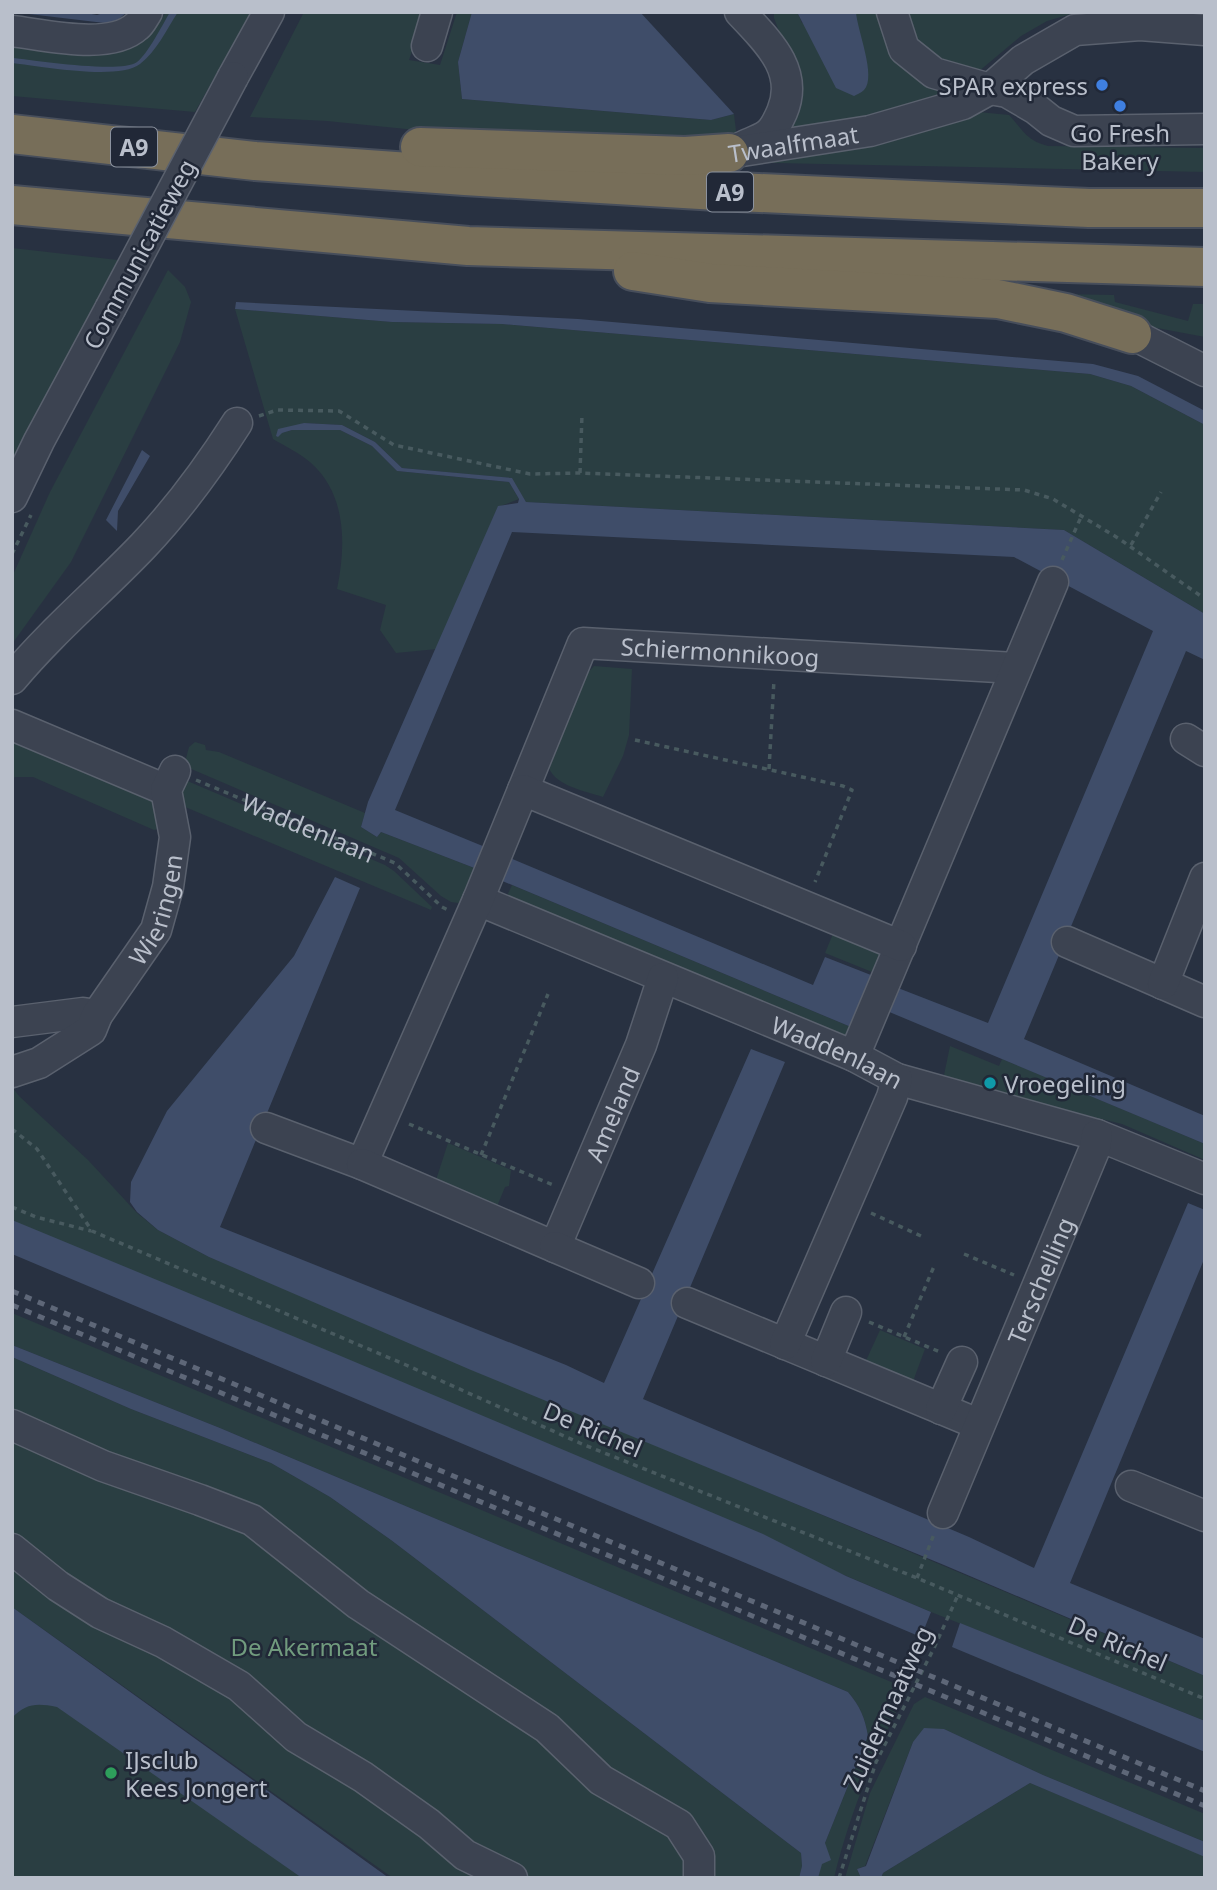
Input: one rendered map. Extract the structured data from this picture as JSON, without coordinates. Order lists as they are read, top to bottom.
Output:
{
  "streets": {
    "highway": ["A9"],
    "street": [
      "Twaalfmaat",
      "Communicatieweg",
      "Schiermonnikoog",
      "Waddenlaan",
      "Wieringen",
      "Ameland",
      "Terschelling"
    ],
    "path": ["De Richel", "Zuidermaatweg"]
  },
  "crossings": [
    ["Twaalfmaat", "A9"],
    ["Schiermonnikoog", "Waddenlaan"],
    ["Waddenlaan", "Wieringen"],
    ["Waddenlaan", "Ameland"],
    ["Waddenlaan", "Terschelling"],
    ["De Richel", "Zuidermaatweg"]
  ],
  "parks": ["De Akermaat"],
  "places": [
    "SPAR express",
    "Go Fresh Bakery",
    "Vroegeling",
    "IJsclub Kees Jongert"
  ]
}
